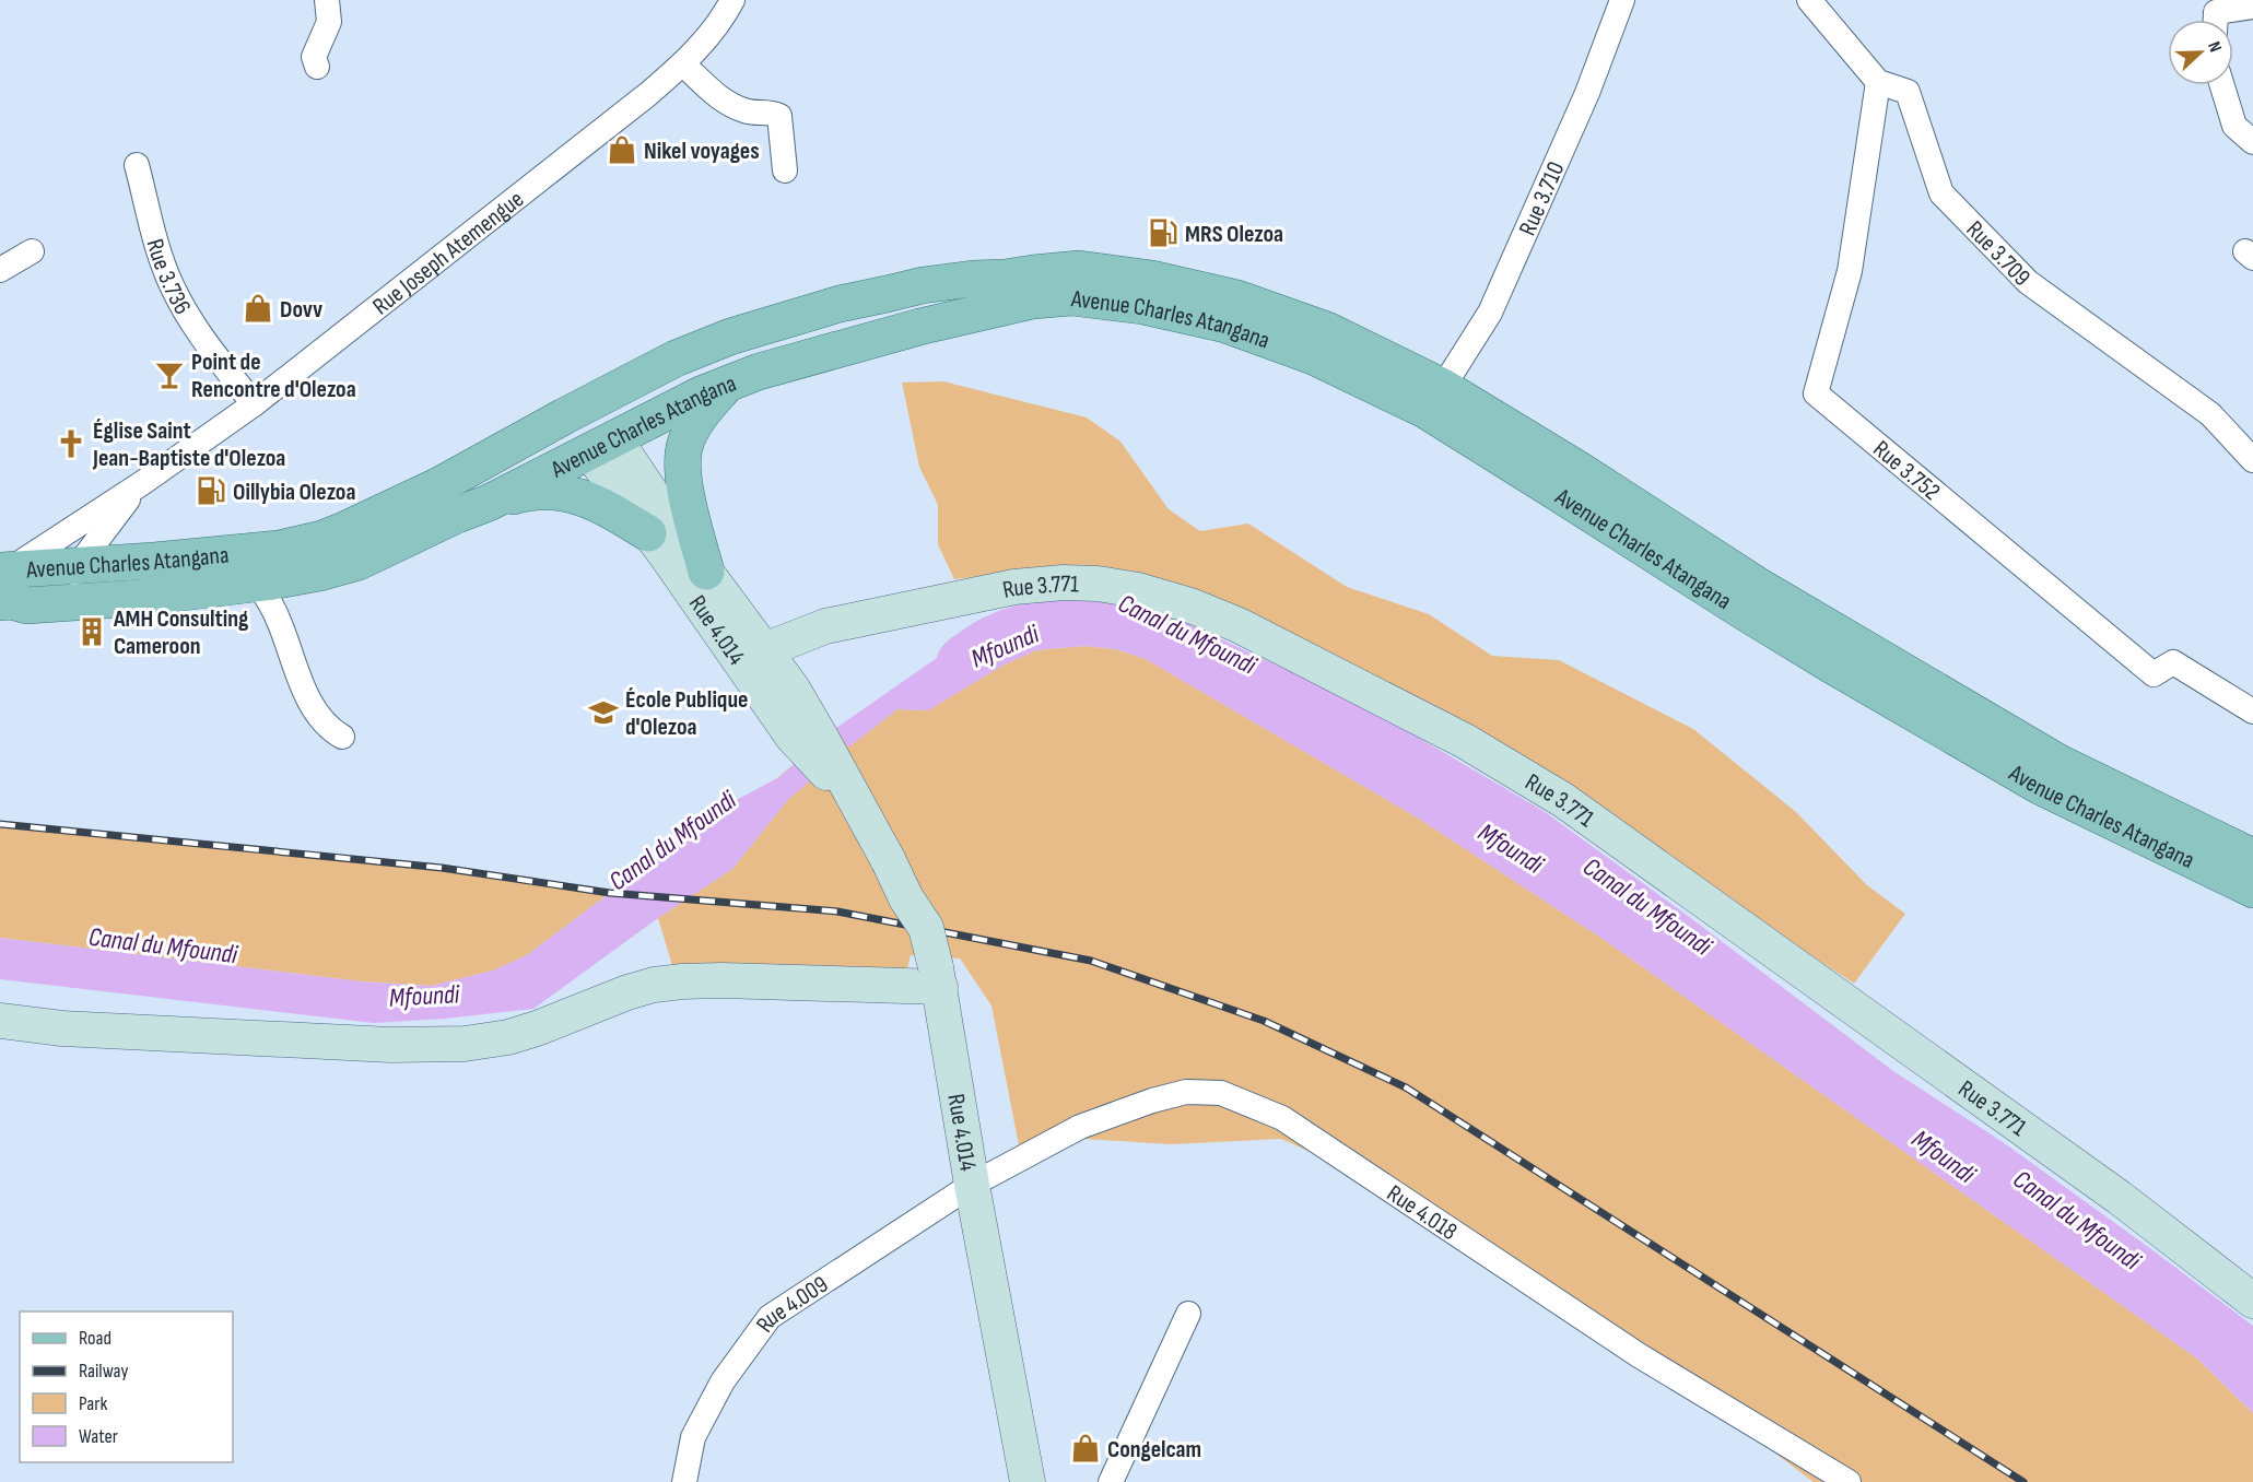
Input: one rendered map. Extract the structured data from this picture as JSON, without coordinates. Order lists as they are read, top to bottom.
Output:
{
  "streets": {
    "main road": ["Avenue Charles Atangana", "Rue 3.771", "Rue 4.014"],
    "street": [
      "Rue 3.710",
      "Rue Joseph Atemengue",
      "Rue 3.709",
      "Rue 3.736",
      "Rue 3.752",
      "Rue 4.018",
      "Rue 4.009"
    ]
  },
  "crossings": [
    ["Rue 3.710", "Avenue Charles Atangana"],
    ["Rue Joseph Atemengue", "Rue 3.736"],
    ["Rue Joseph Atemengue", "Avenue Charles Atangana"],
    ["Rue 3.709", "Rue 3.752"],
    ["Avenue Charles Atangana", "Rue 4.014"],
    ["Rue 3.771", "Rue 4.014"],
    ["Rue 4.014", "Rue 4.018"],
    ["Rue 4.014", "Rue 4.009"],
    ["Rue 4.018", "Rue 4.009"]
  ],
  "water": ["Canal du Mfoundi", "Mfoundi"],
  "places": {
    "shop": ["Nikel voyages", "Dovv", "Congelcam"],
    "fuel station": ["MRS Olezoa", "Oillybia Olezoa"],
    "bar": ["Point de Rencontre d'Olezoa"],
    "church": ["Église Saint Jean-Baptiste d'Olezoa"],
    "building": ["AMH Consulting Cameroon"],
    "school or university": ["École Publique d'Olezoa"]
  },
  "legend": [
    "Road",
    "Railway",
    "Park",
    "Water"
  ],
  "north": "right"
}
